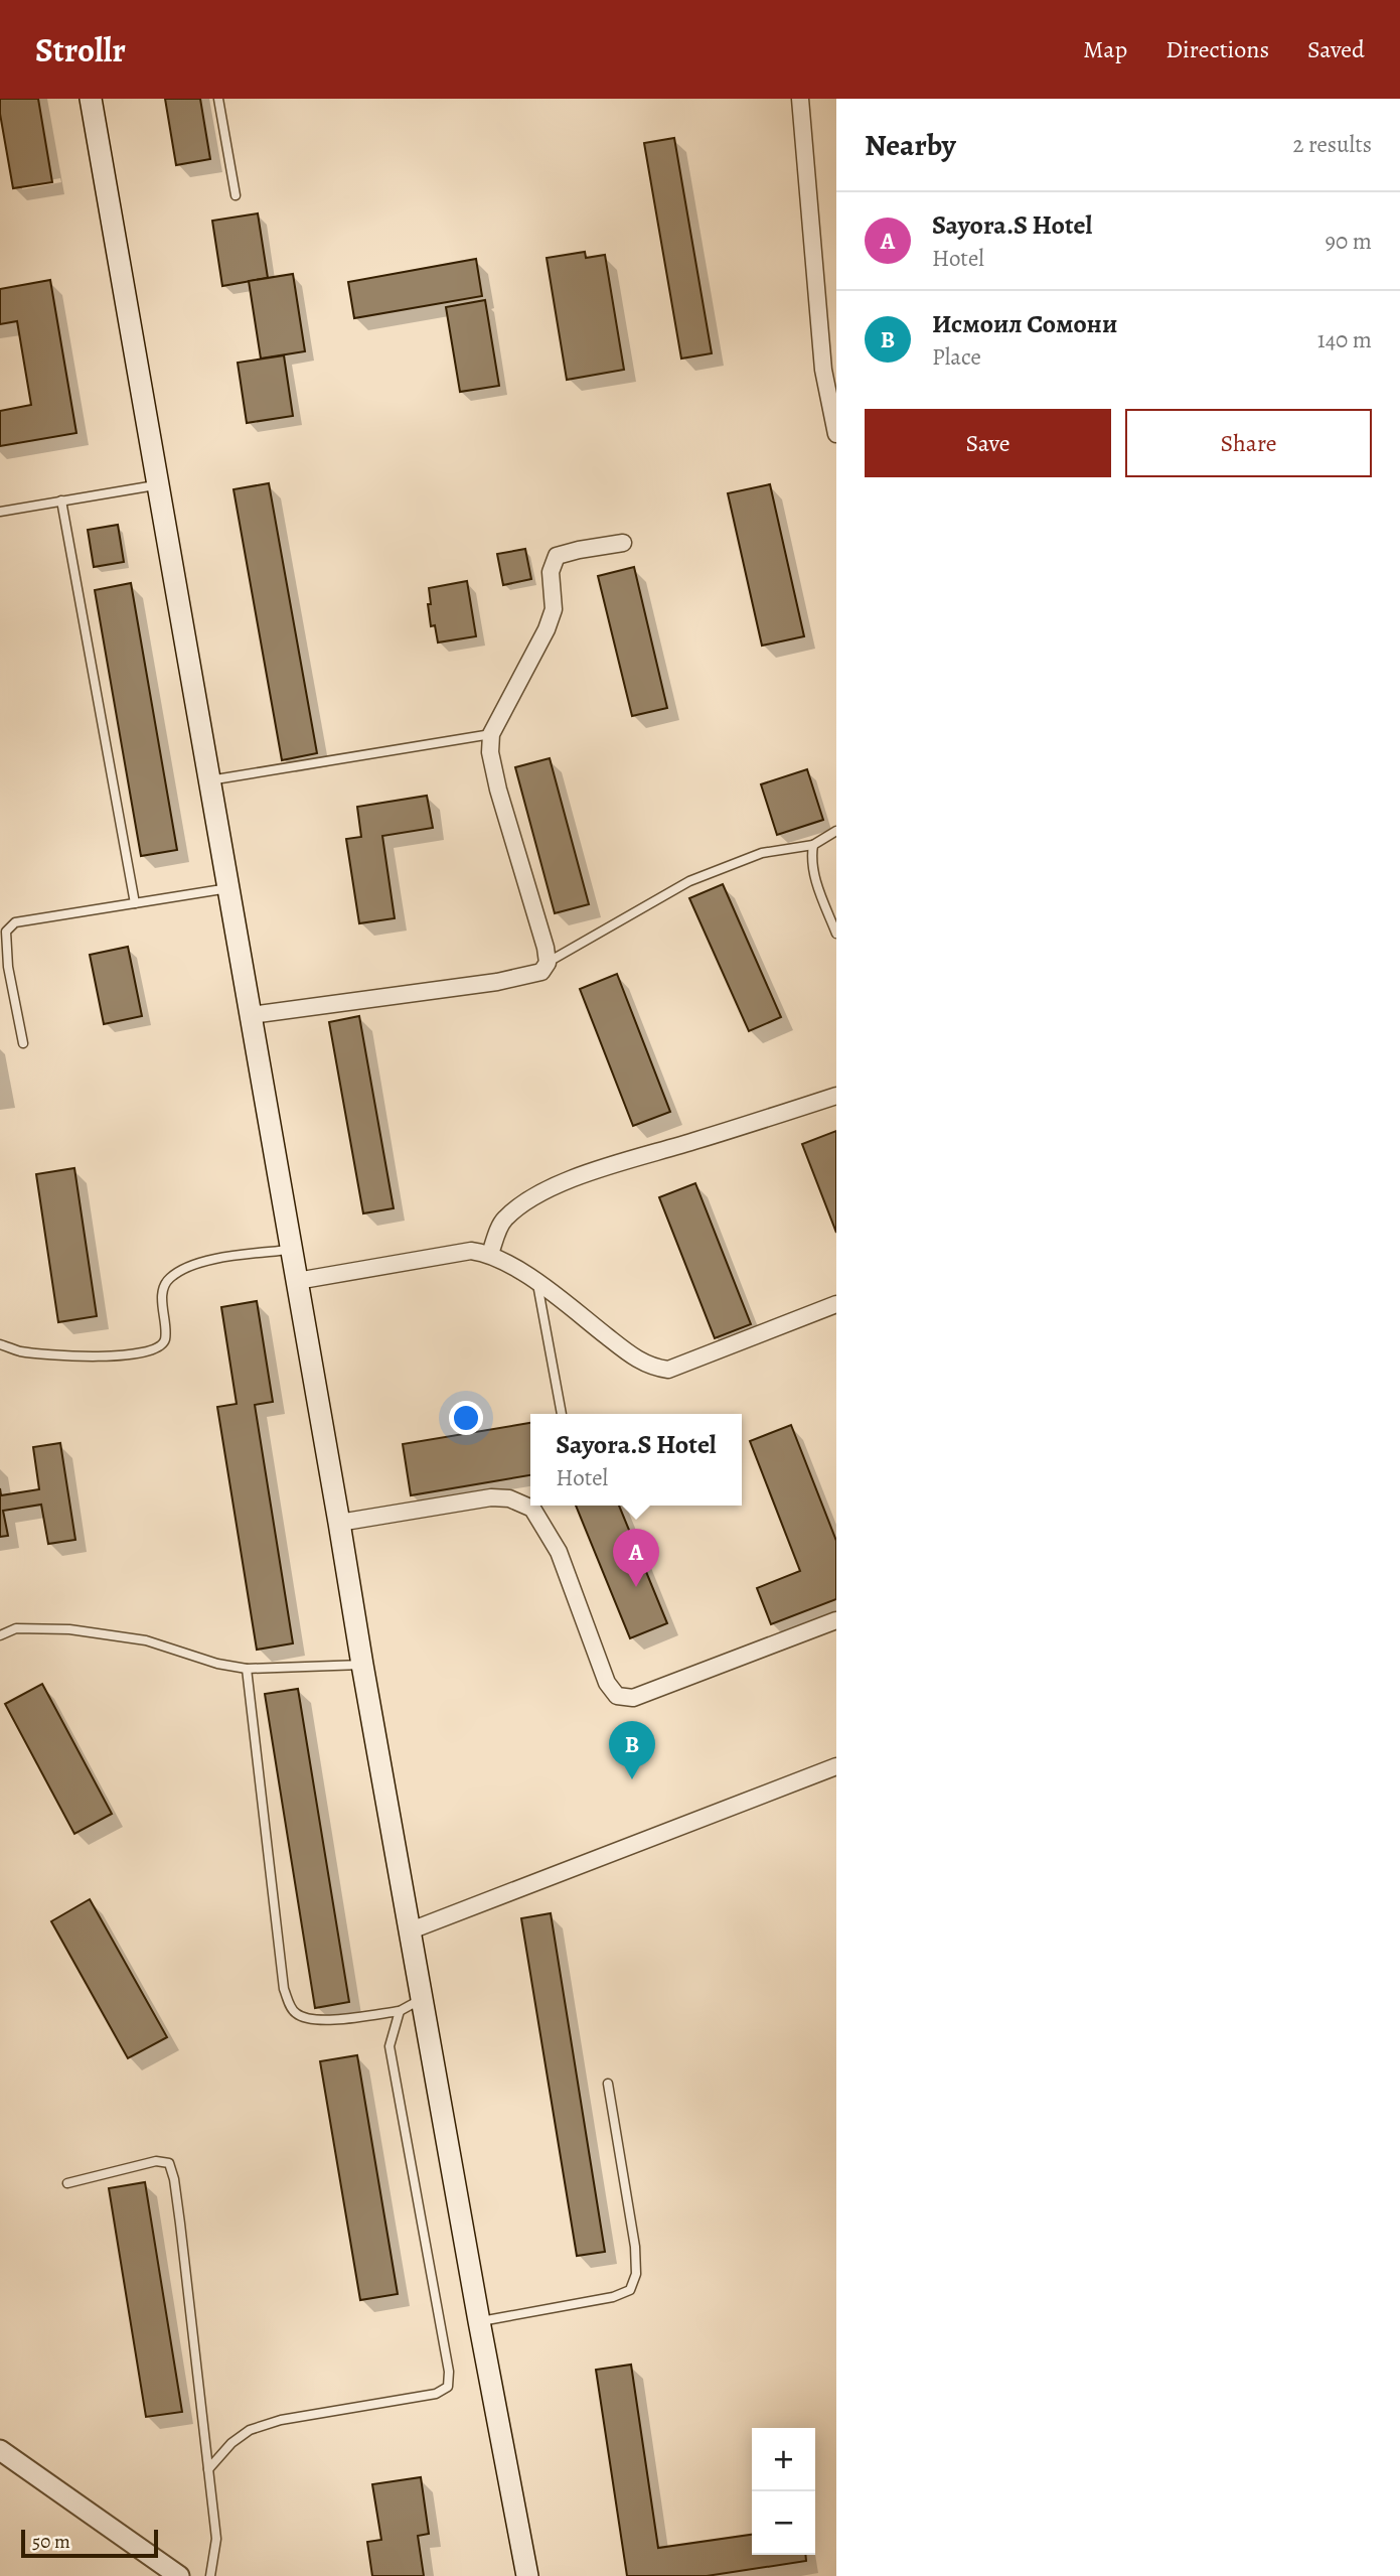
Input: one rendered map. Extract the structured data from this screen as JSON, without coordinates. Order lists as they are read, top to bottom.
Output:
{
  "scale_bar": "50 m",
  "page": {
    "header": "Strollr",
    "nav": ["Map", "Directions", "Saved"],
    "heading": ["Nearby", "2 results"],
    "list": [
      {
        "mark": "A",
        "name": "Sayora.S Hotel",
        "note": "Hotel",
        "value": "90 m"
      },
      {
        "mark": "B",
        "name": "Исмоил Сомони",
        "note": "Place",
        "value": "140 m"
      }
    ],
    "buttons": ["Save", "Share"],
    "popup": ["Sayora.S Hotel", "Hotel"],
    "pins": ["A", "B"],
    "map_buttons": ["+", "−"],
    "scale": "50 m"
  }
}
